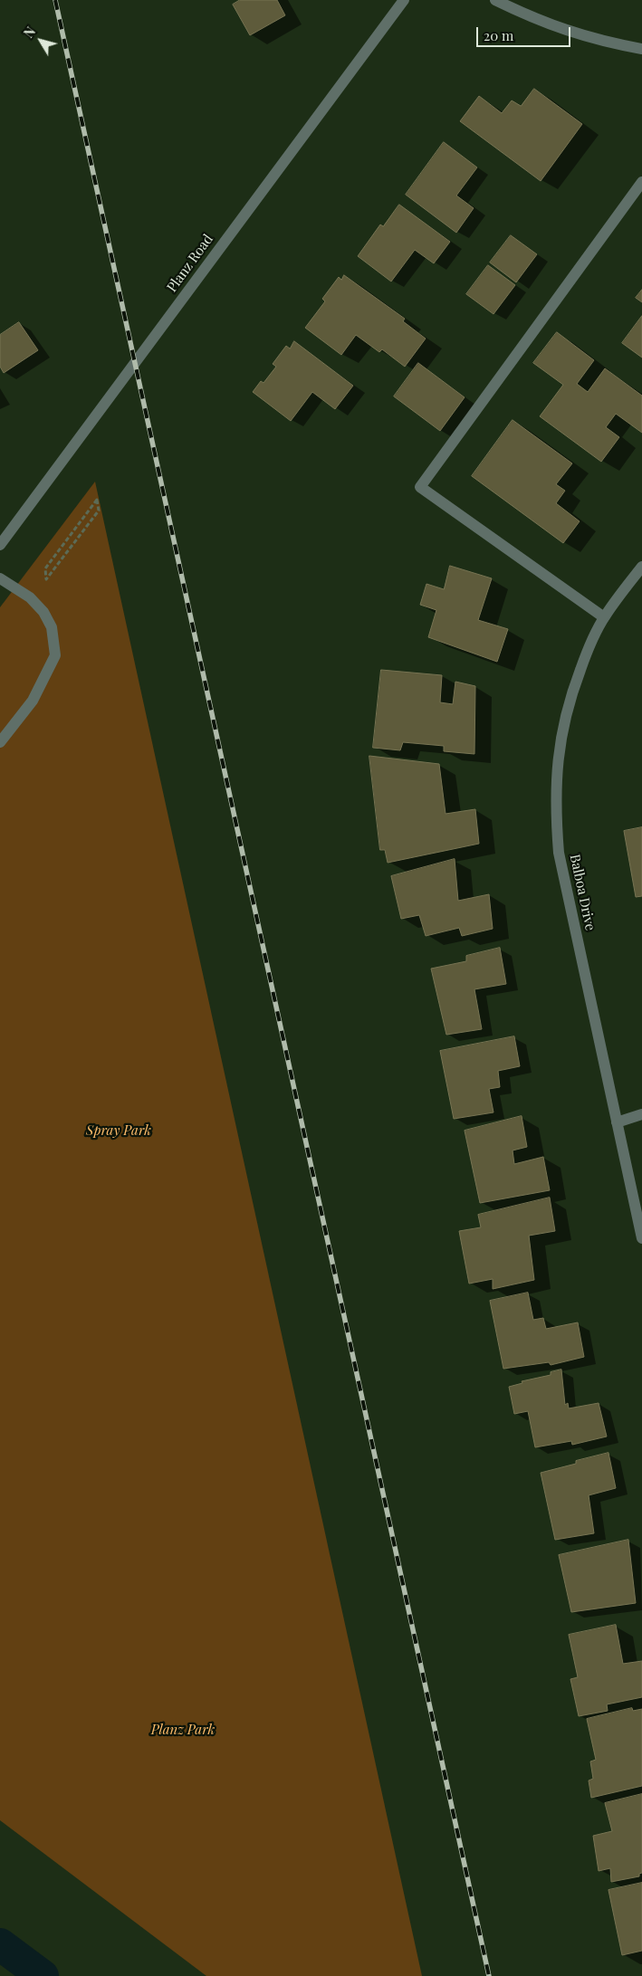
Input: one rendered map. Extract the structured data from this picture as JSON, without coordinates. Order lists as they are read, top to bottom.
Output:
{
  "streets": {
    "street": ["Planz Road", "Balboa Drive"]
  },
  "parks": ["Spray Park", "Planz Park"],
  "scale_bar": "20 m",
  "north": "top left"
}
